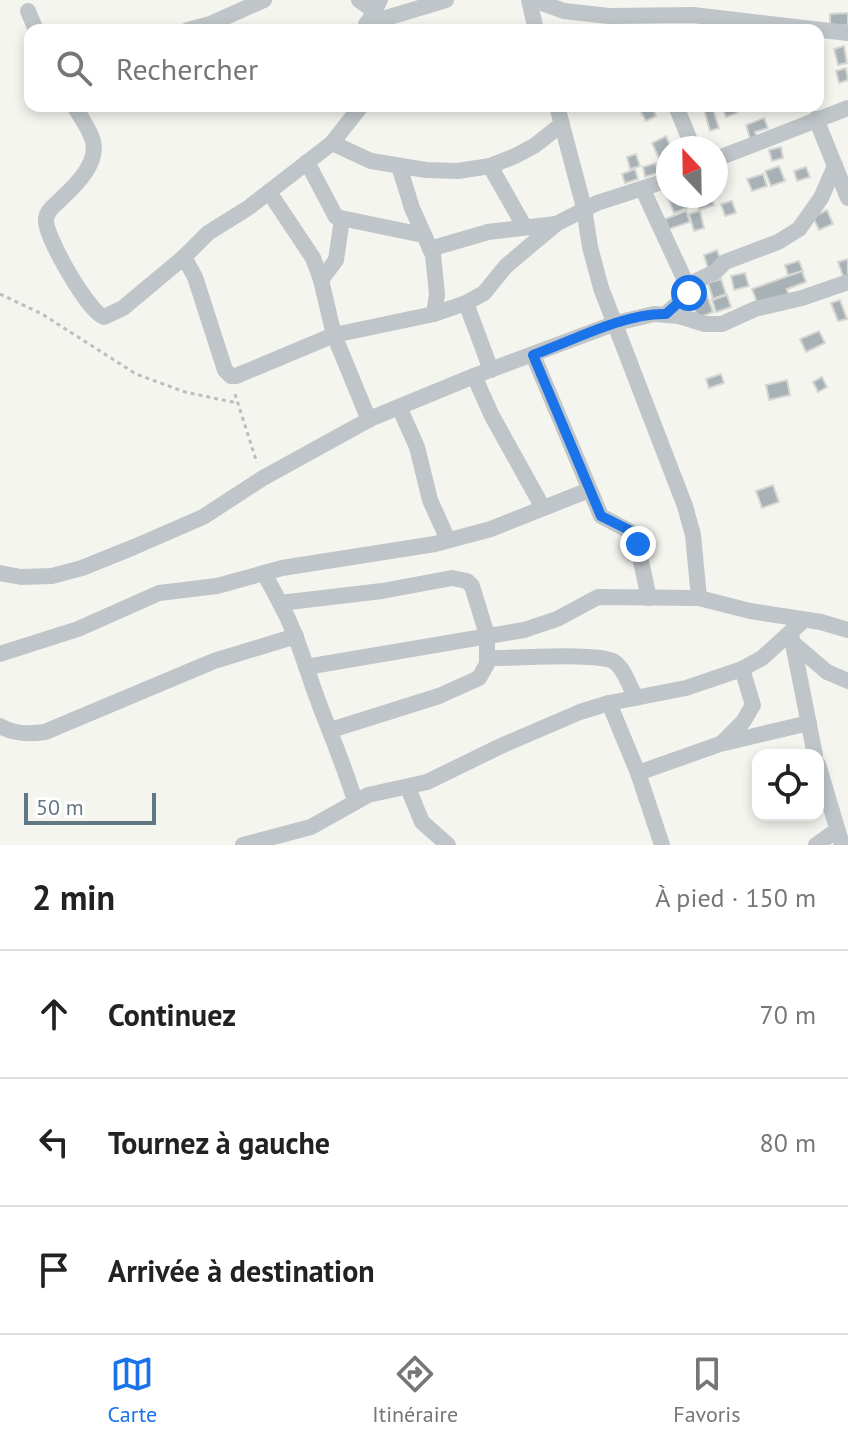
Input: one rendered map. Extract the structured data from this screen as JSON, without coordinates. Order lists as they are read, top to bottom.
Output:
{
  "scale_bar": "50 m",
  "north": "top",
  "page": {
    "search": "Rechercher",
    "scale": "50 m",
    "heading": ["2 min", "À pied · 150 m"],
    "list": [
      ["Continuez", "70 m"],
      ["Tournez à gauche", "80 m"],
      "Arrivée à destination"
    ],
    "nav": ["Carte", "Itinéraire", "Favoris"]
  }
}
